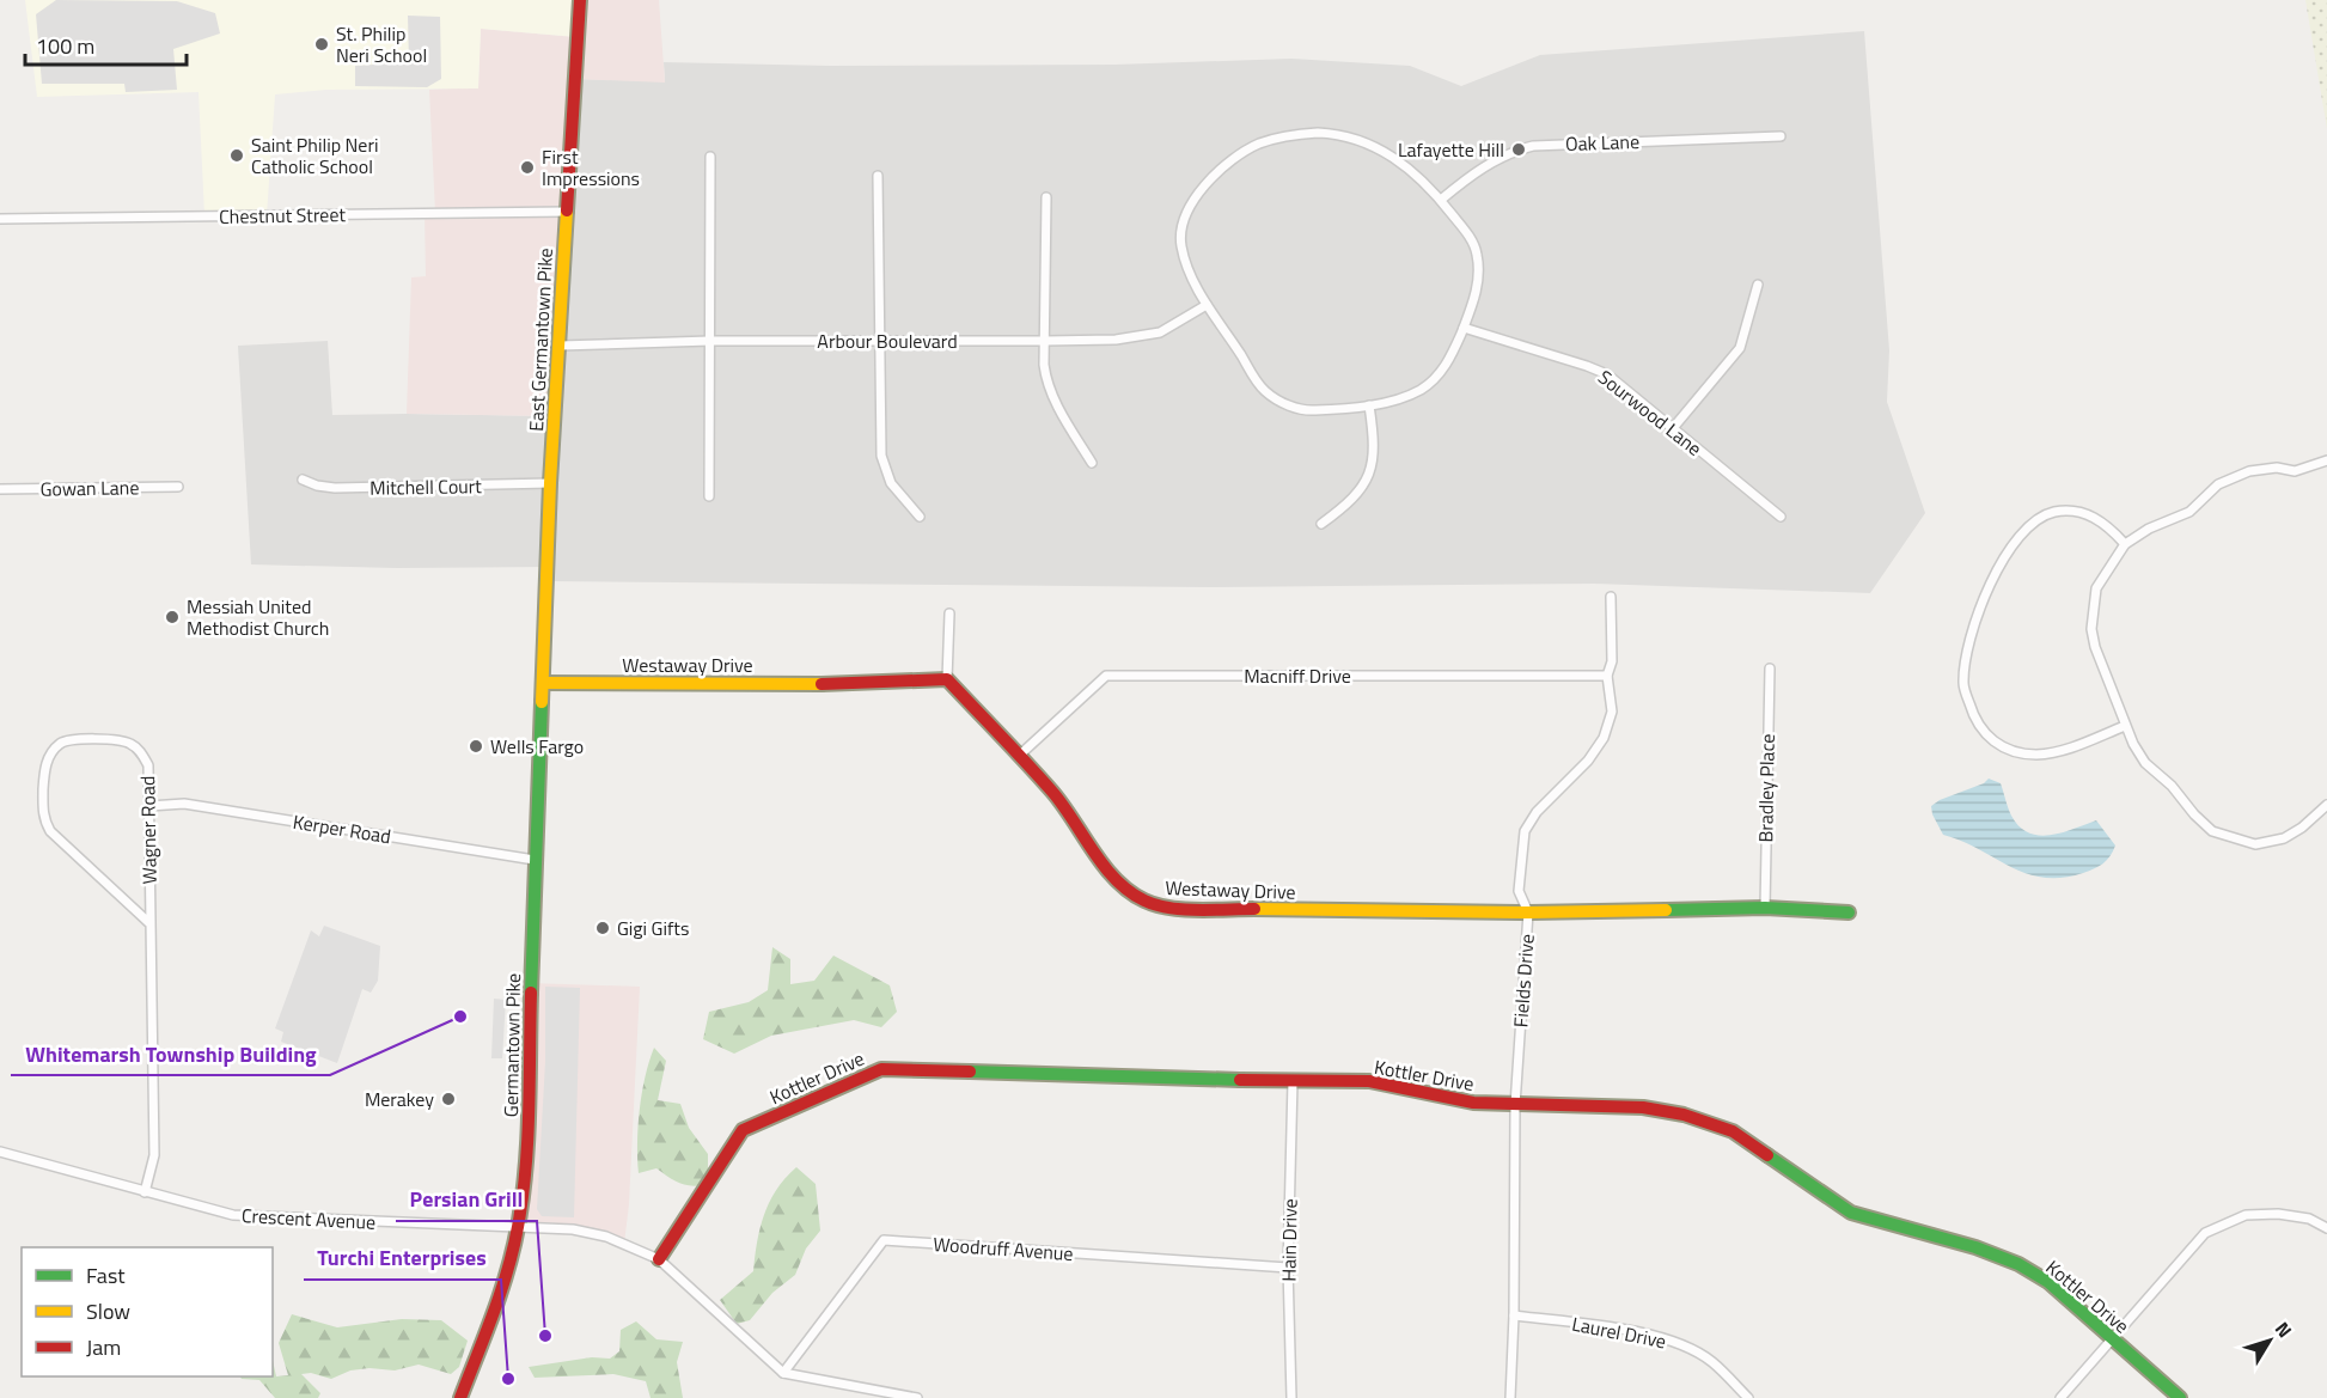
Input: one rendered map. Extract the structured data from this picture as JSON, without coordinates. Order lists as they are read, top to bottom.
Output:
{
  "streets": {
    "street": [
      "Oak Lane",
      "Chestnut Street",
      "East Germantown Pike",
      "Arbour Boulevard",
      "Sourwood Lane",
      "Mitchell Court",
      "Gowan Lane",
      "Westaway Drive",
      "Macniff Drive",
      "Bradley Place",
      "Kerper Road",
      "Wagner Road",
      "Fields Drive",
      "Germantown Pike",
      "Kottler Drive",
      "Crescent Avenue",
      "Hain Drive",
      "Woodruff Avenue",
      "Laurel Drive"
    ]
  },
  "crossings": [
    ["Chestnut Street", "East Germantown Pike"],
    ["East Germantown Pike", "Arbour Boulevard"],
    ["East Germantown Pike", "Mitchell Court"],
    ["East Germantown Pike", "Westaway Drive"],
    ["East Germantown Pike", "Germantown Pike"],
    ["Westaway Drive", "Macniff Drive"],
    ["Westaway Drive", "Bradley Place"],
    ["Westaway Drive", "Fields Drive"],
    ["Westaway Drive", "Germantown Pike"],
    ["Macniff Drive", "Fields Drive"],
    ["Kerper Road", "Wagner Road"],
    ["Kerper Road", "Germantown Pike"],
    ["Wagner Road", "Crescent Avenue"],
    ["Fields Drive", "Kottler Drive"],
    ["Fields Drive", "Laurel Drive"],
    ["Germantown Pike", "Crescent Avenue"],
    ["Kottler Drive", "Crescent Avenue"],
    ["Kottler Drive", "Hain Drive"],
    ["Crescent Avenue", "Woodruff Avenue"],
    ["Hain Drive", "Woodruff Avenue"]
  ],
  "places": [
    "St. Philip Neri School",
    "Lafayette Hill",
    "Saint Philip Neri Catholic School",
    "First Impressions",
    "Messiah United Methodist Church",
    "Wells Fargo",
    "Gigi Gifts",
    "Whitemarsh Township Building",
    "Merakey",
    "Persian Grill",
    "Turchi Enterprises"
  ],
  "legend": ["Fast", "Slow", "Jam"],
  "scale_bar": "100 m",
  "north": "top right"
}
